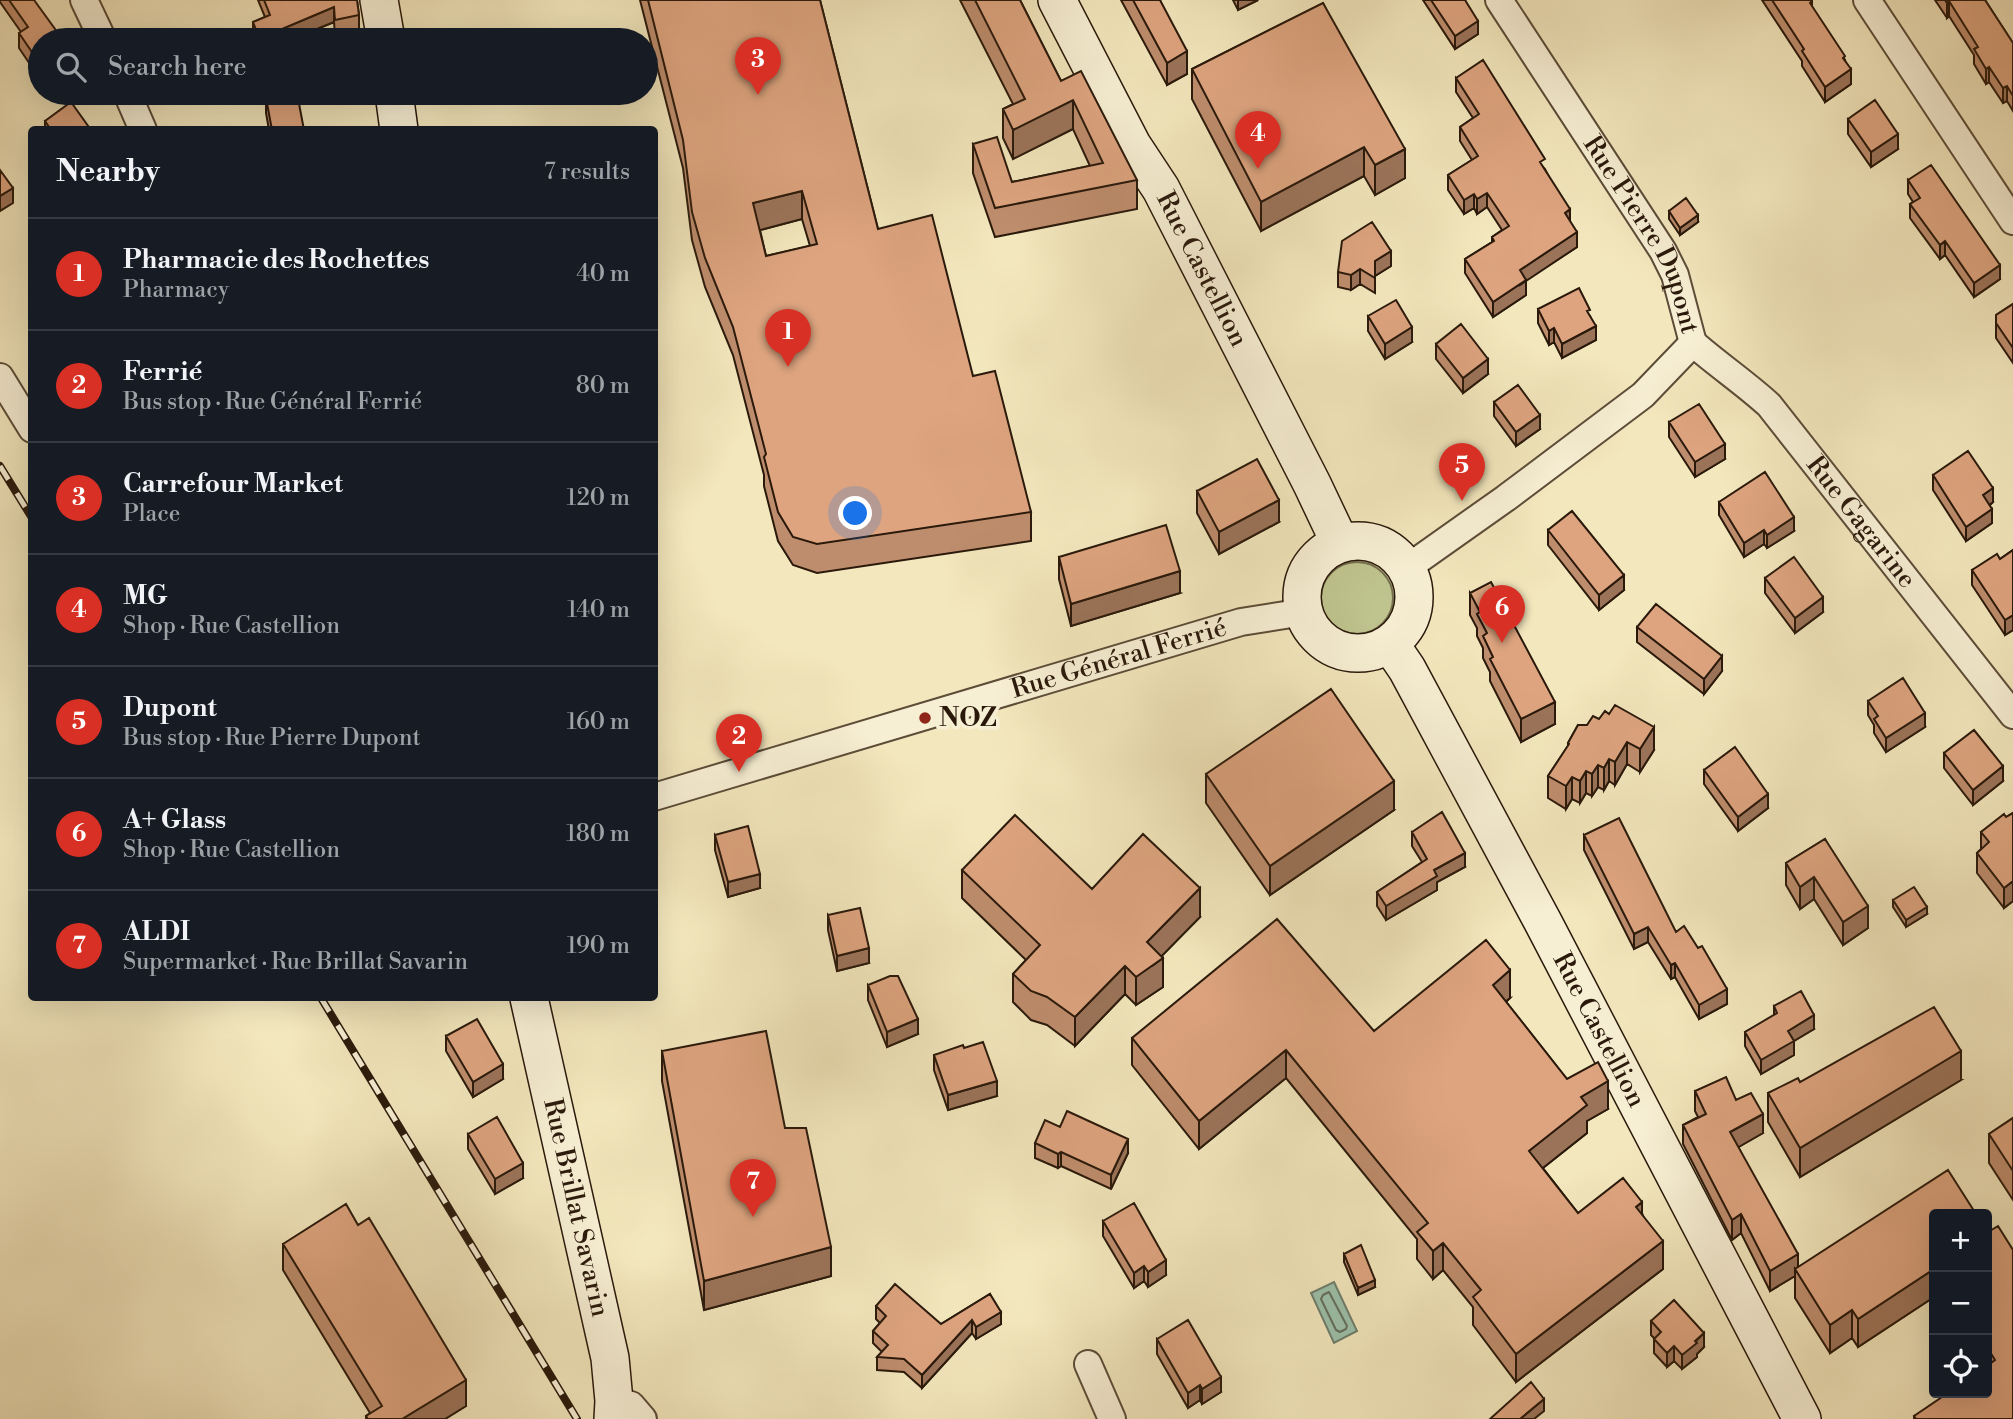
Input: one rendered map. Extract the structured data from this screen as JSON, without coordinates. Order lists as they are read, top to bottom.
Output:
{
  "streets": {
    "main road": ["Rue Castellion", "Rue Brillat Savarin"],
    "street": ["Rue Pierre Dupont", "Rue Gagarine", "Rue Général Ferrié"]
  },
  "crossings": [
    ["Rue Pierre Dupont", "Rue Castellion"],
    ["Rue Pierre Dupont", "Rue Gagarine"],
    ["Rue Pierre Dupont", "Rue Général Ferrié"],
    ["Rue Castellion", "Rue Général Ferrié"]
  ],
  "places": ["NOZ"],
  "page": {
    "search": "Search here",
    "pins": [
      "3",
      "4",
      "1",
      "5",
      "6",
      "2",
      "7"
    ],
    "heading": ["Nearby", "7 results"],
    "list": [
      {
        "mark": "1",
        "name": "Pharmacie des Rochettes",
        "note": "Pharmacy",
        "value": "40 m"
      },
      {
        "mark": "2",
        "name": "Ferrié",
        "note": "Bus stop · Rue Général Ferrié",
        "value": "80 m"
      },
      {
        "mark": "3",
        "name": "Carrefour Market",
        "note": "Place",
        "value": "120 m"
      },
      {
        "mark": "4",
        "name": "MG",
        "note": "Shop · Rue Castellion",
        "value": "140 m"
      },
      {
        "mark": "5",
        "name": "Dupont",
        "note": "Bus stop · Rue Pierre Dupont",
        "value": "160 m"
      },
      {
        "mark": "6",
        "name": "A+ Glass",
        "note": "Shop · Rue Castellion",
        "value": "180 m"
      },
      {
        "mark": "7",
        "name": "ALDI",
        "note": "Supermarket · Rue Brillat Savarin",
        "value": "190 m"
      }
    ],
    "map_buttons": ["+", "−"]
  }
}
